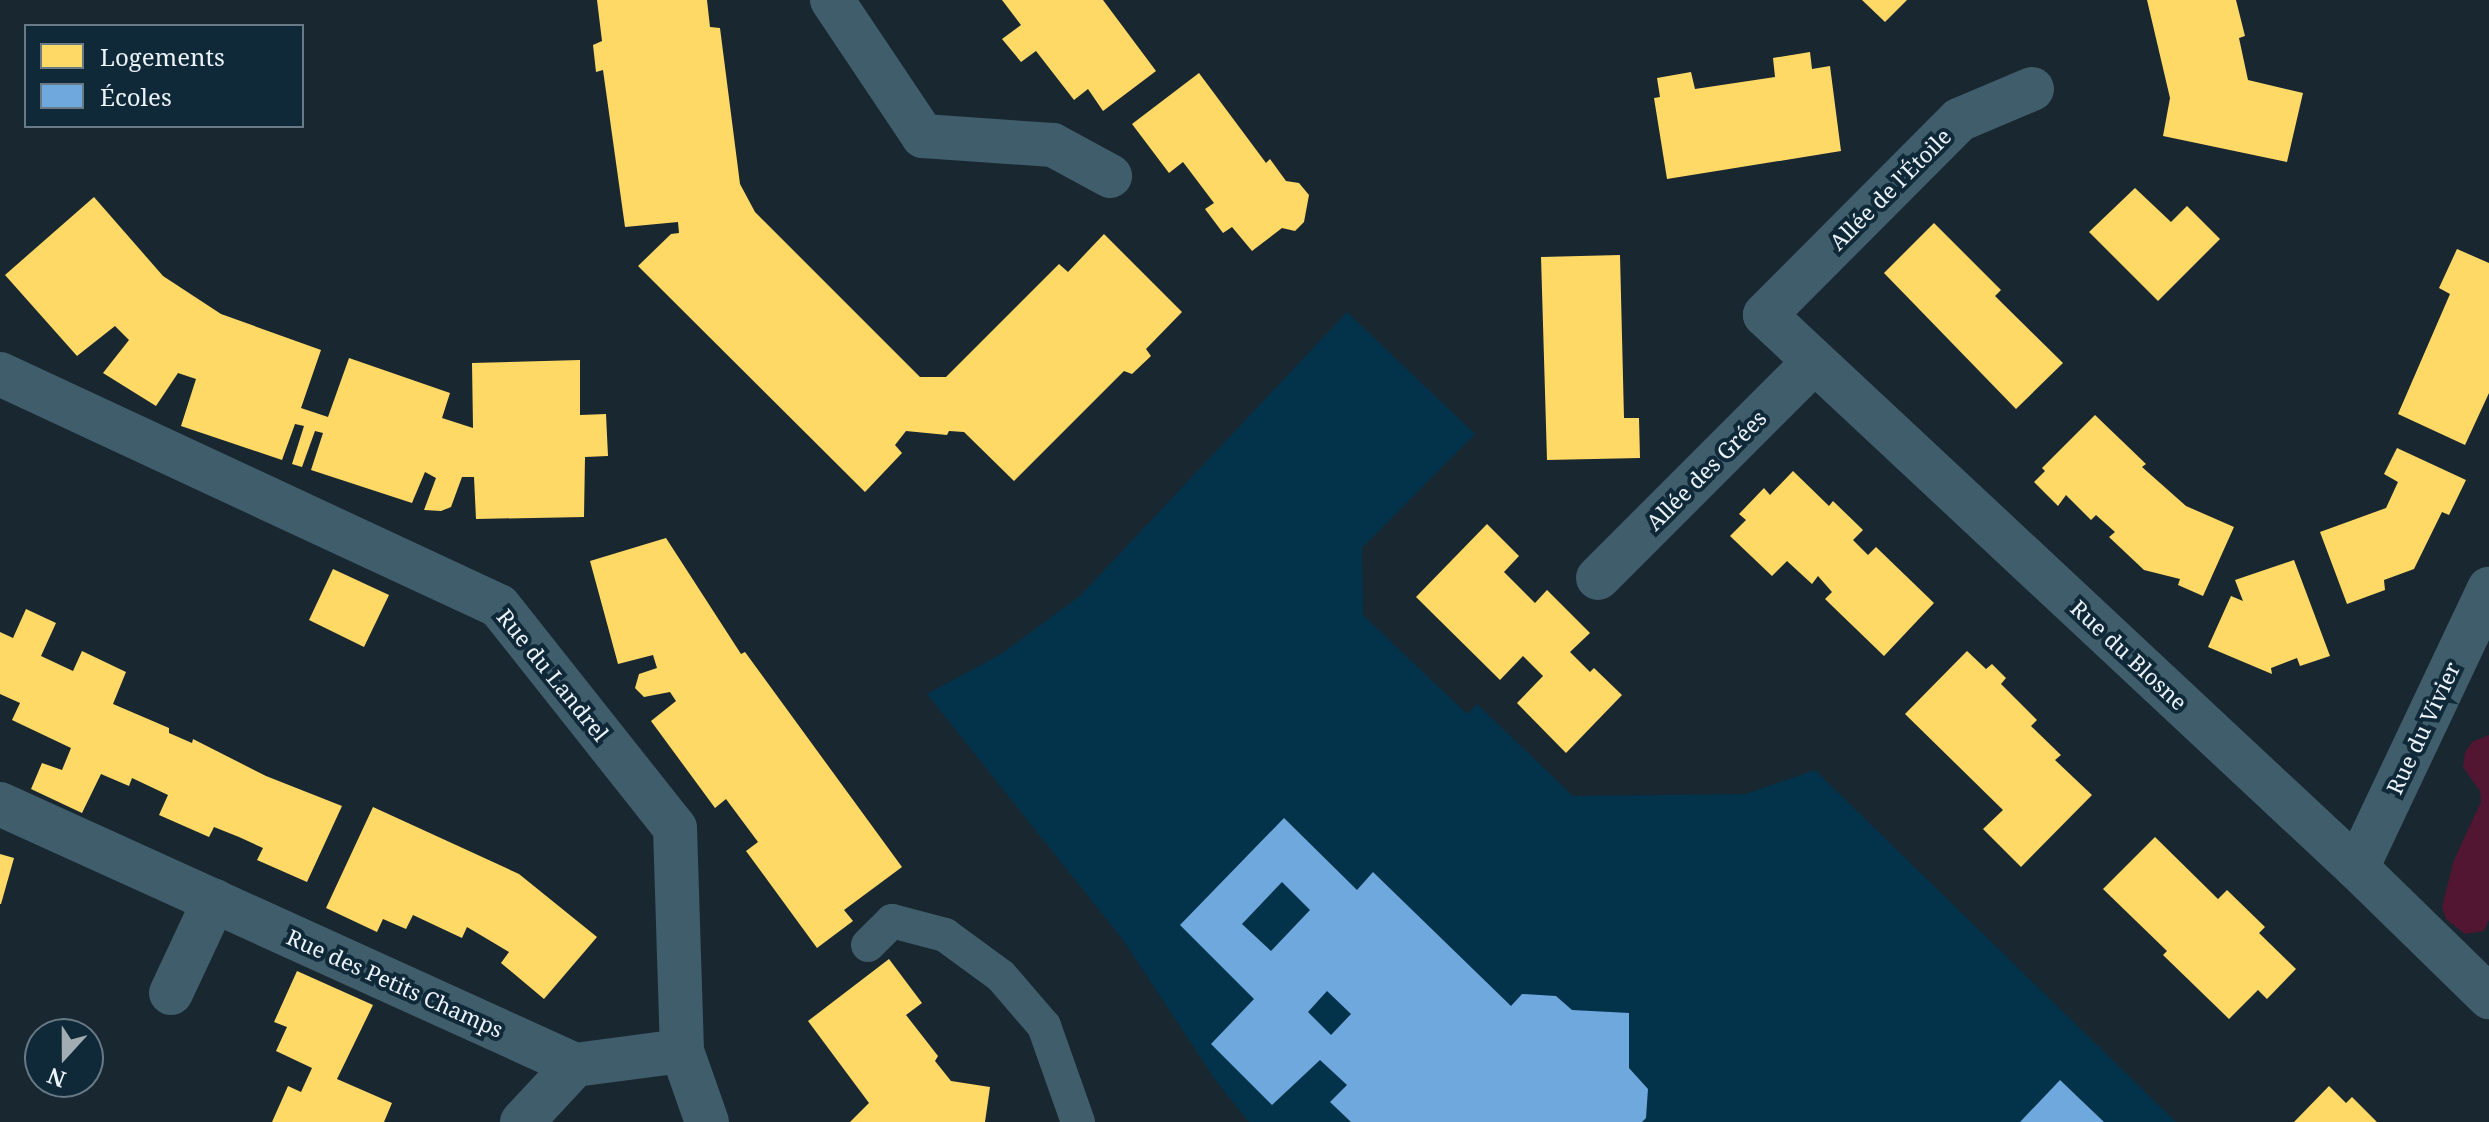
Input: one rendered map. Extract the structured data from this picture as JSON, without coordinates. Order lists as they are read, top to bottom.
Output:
{
  "streets": {
    "street": [
      "Allée de l'Étoile",
      "Allée des Grées",
      "Rue du Blosne",
      "Rue du Landrel",
      "Rue du Vivier",
      "Rue des Petits Champs"
    ]
  },
  "crossings": [
    ["Allée de l'Étoile", "Rue du Blosne"],
    ["Allée des Grées", "Rue du Blosne"],
    ["Rue du Blosne", "Rue du Vivier"]
  ],
  "legend": ["Logements", "Écoles"],
  "north": "bottom"
}
